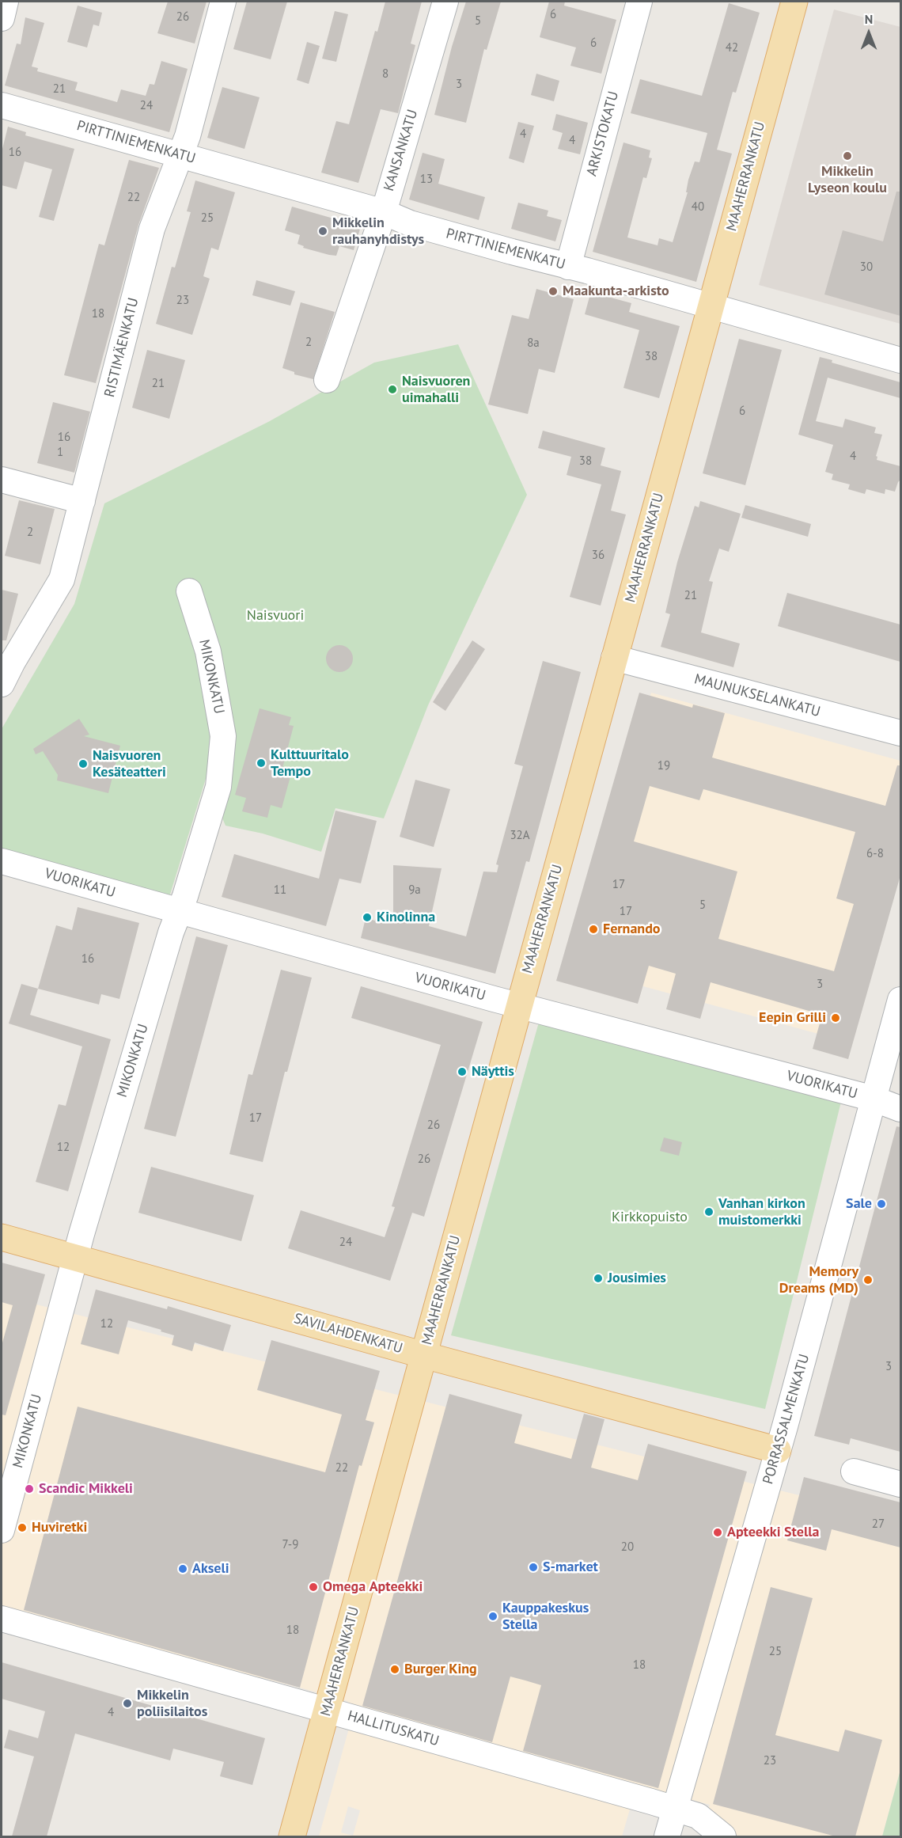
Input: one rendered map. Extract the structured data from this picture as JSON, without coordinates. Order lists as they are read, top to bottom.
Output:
{
  "streets": {
    "main road": ["MAAHERRANKATU", "SAVILAHDENKATU"],
    "street": [
      "ARKISTOKATU",
      "PIRTTINIEMENKATU",
      "KANSANKATU",
      "RISTIMÄENKATU",
      "MIKONKATU",
      "MAUNUKSELANKATU",
      "VUORIKATU",
      "PORRASSALMENKATU",
      "HALLITUSKATU"
    ]
  },
  "crossings": [
    ["ARKISTOKATU", "PIRTTINIEMENKATU"],
    ["PIRTTINIEMENKATU", "KANSANKATU"],
    ["PIRTTINIEMENKATU", "MAAHERRANKATU"],
    ["PIRTTINIEMENKATU", "RISTIMÄENKATU"],
    ["MAAHERRANKATU", "MAUNUKSELANKATU"],
    ["MAAHERRANKATU", "VUORIKATU"],
    ["MAAHERRANKATU", "SAVILAHDENKATU"],
    ["MAAHERRANKATU", "HALLITUSKATU"],
    ["MIKONKATU", "VUORIKATU"],
    ["MIKONKATU", "SAVILAHDENKATU"],
    ["VUORIKATU", "PORRASSALMENKATU"],
    ["SAVILAHDENKATU", "PORRASSALMENKATU"],
    ["PORRASSALMENKATU", "HALLITUSKATU"]
  ],
  "parks": ["Naisvuori", "Kirkkopuisto"],
  "places": [
    "Mikkelin Lyseon koulu",
    "Mikkelin rauhanyhdistys",
    "Maakunta-arkisto",
    "Naisvuoren uimahalli",
    "Kulttuuritalo Tempo",
    "Naisvuoren Kesäteatteri",
    "Kinolinna",
    "Fernando",
    "Eepin Grilli",
    "Näyttis",
    "Sale",
    "Vanhan kirkon muistomerkki",
    "Jousimies",
    "Memory Dreams (MD)",
    "Scandic Mikkeli",
    "Huviretki",
    "Apteekki Stella",
    "S-market",
    "Akseli",
    "Omega Apteekki",
    "Kauppakeskus Stella",
    "Burger King",
    "Mikkelin poliisilaitos"
  ],
  "house_numbers": [
    "6",
    "26",
    "5",
    "6",
    "42",
    "8",
    "3",
    "21",
    "24",
    "4",
    "4",
    "16",
    "13",
    "22",
    "40",
    "25",
    "30",
    "23",
    "18",
    "2",
    "8a",
    "38",
    "21",
    "6",
    "16",
    "1",
    "4",
    "38",
    "2",
    "36",
    "21",
    "19",
    "32A",
    "6-8",
    "17",
    "11",
    "9a",
    "5",
    "17",
    "16",
    "3",
    "17",
    "26",
    "12",
    "26",
    "24",
    "12",
    "3",
    "22",
    "27",
    "7-9",
    "20",
    "18",
    "25",
    "18",
    "4",
    "23"
  ],
  "north": "top"
}
